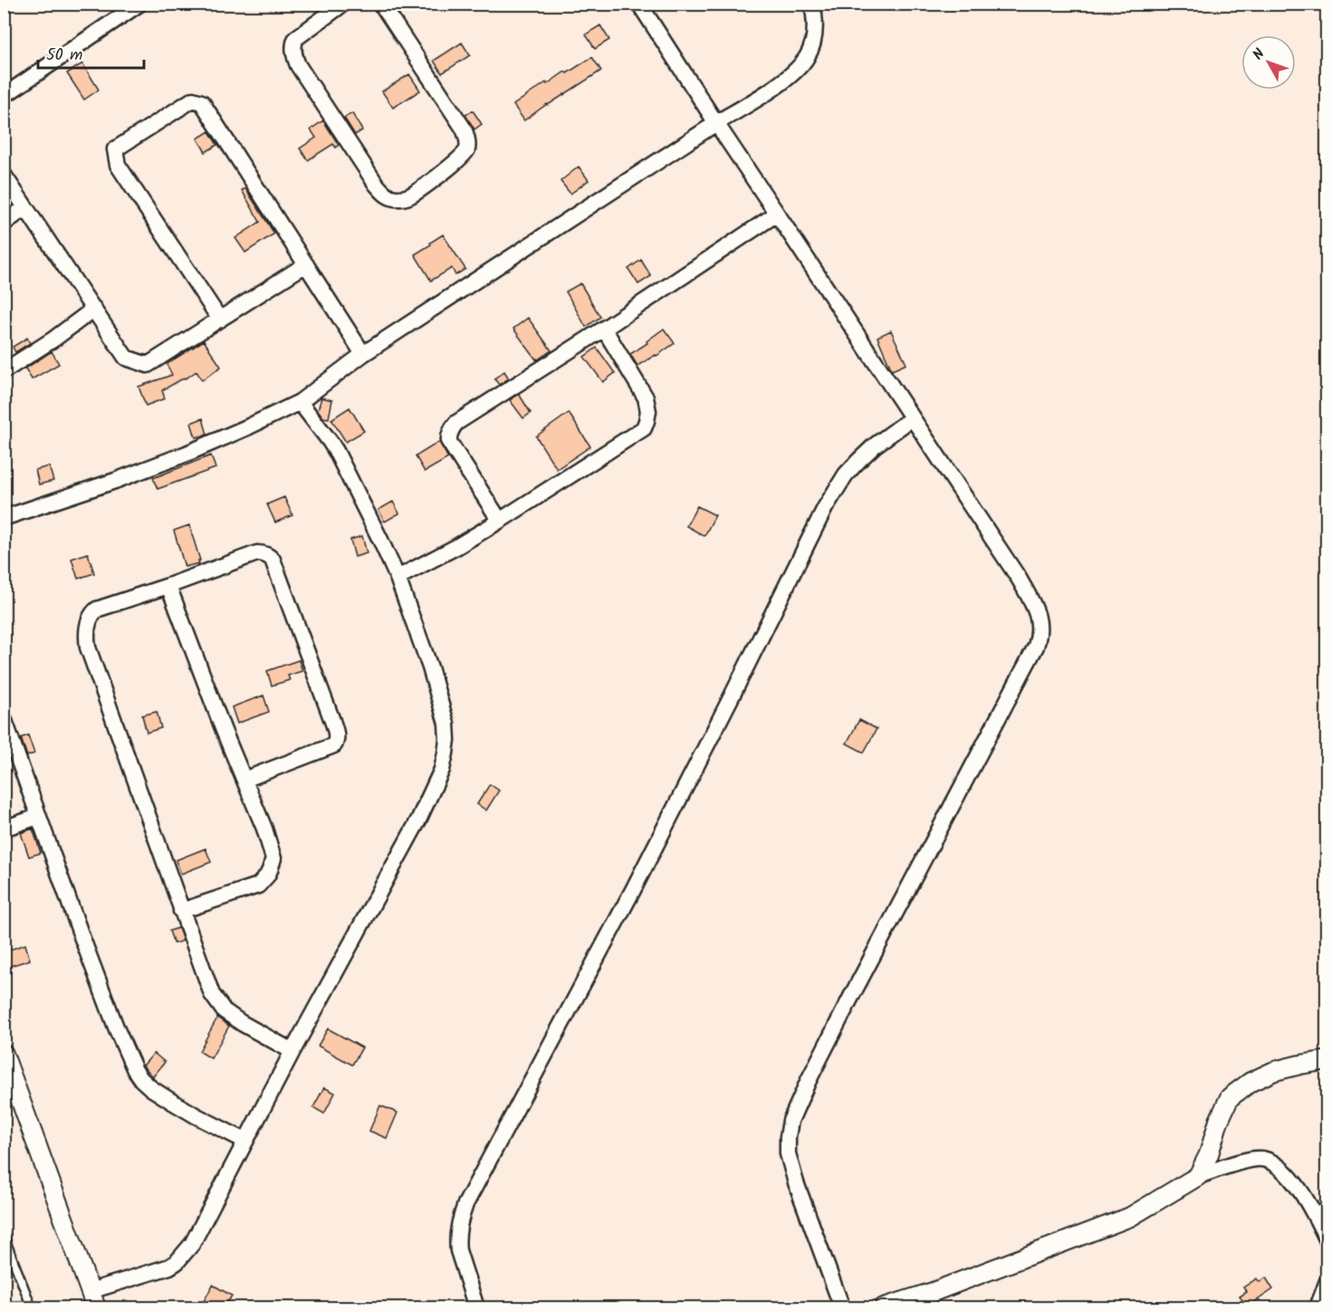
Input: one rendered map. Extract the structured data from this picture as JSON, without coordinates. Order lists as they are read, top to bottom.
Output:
{
  "scale_bar": "50 m",
  "north": "top left"
}
